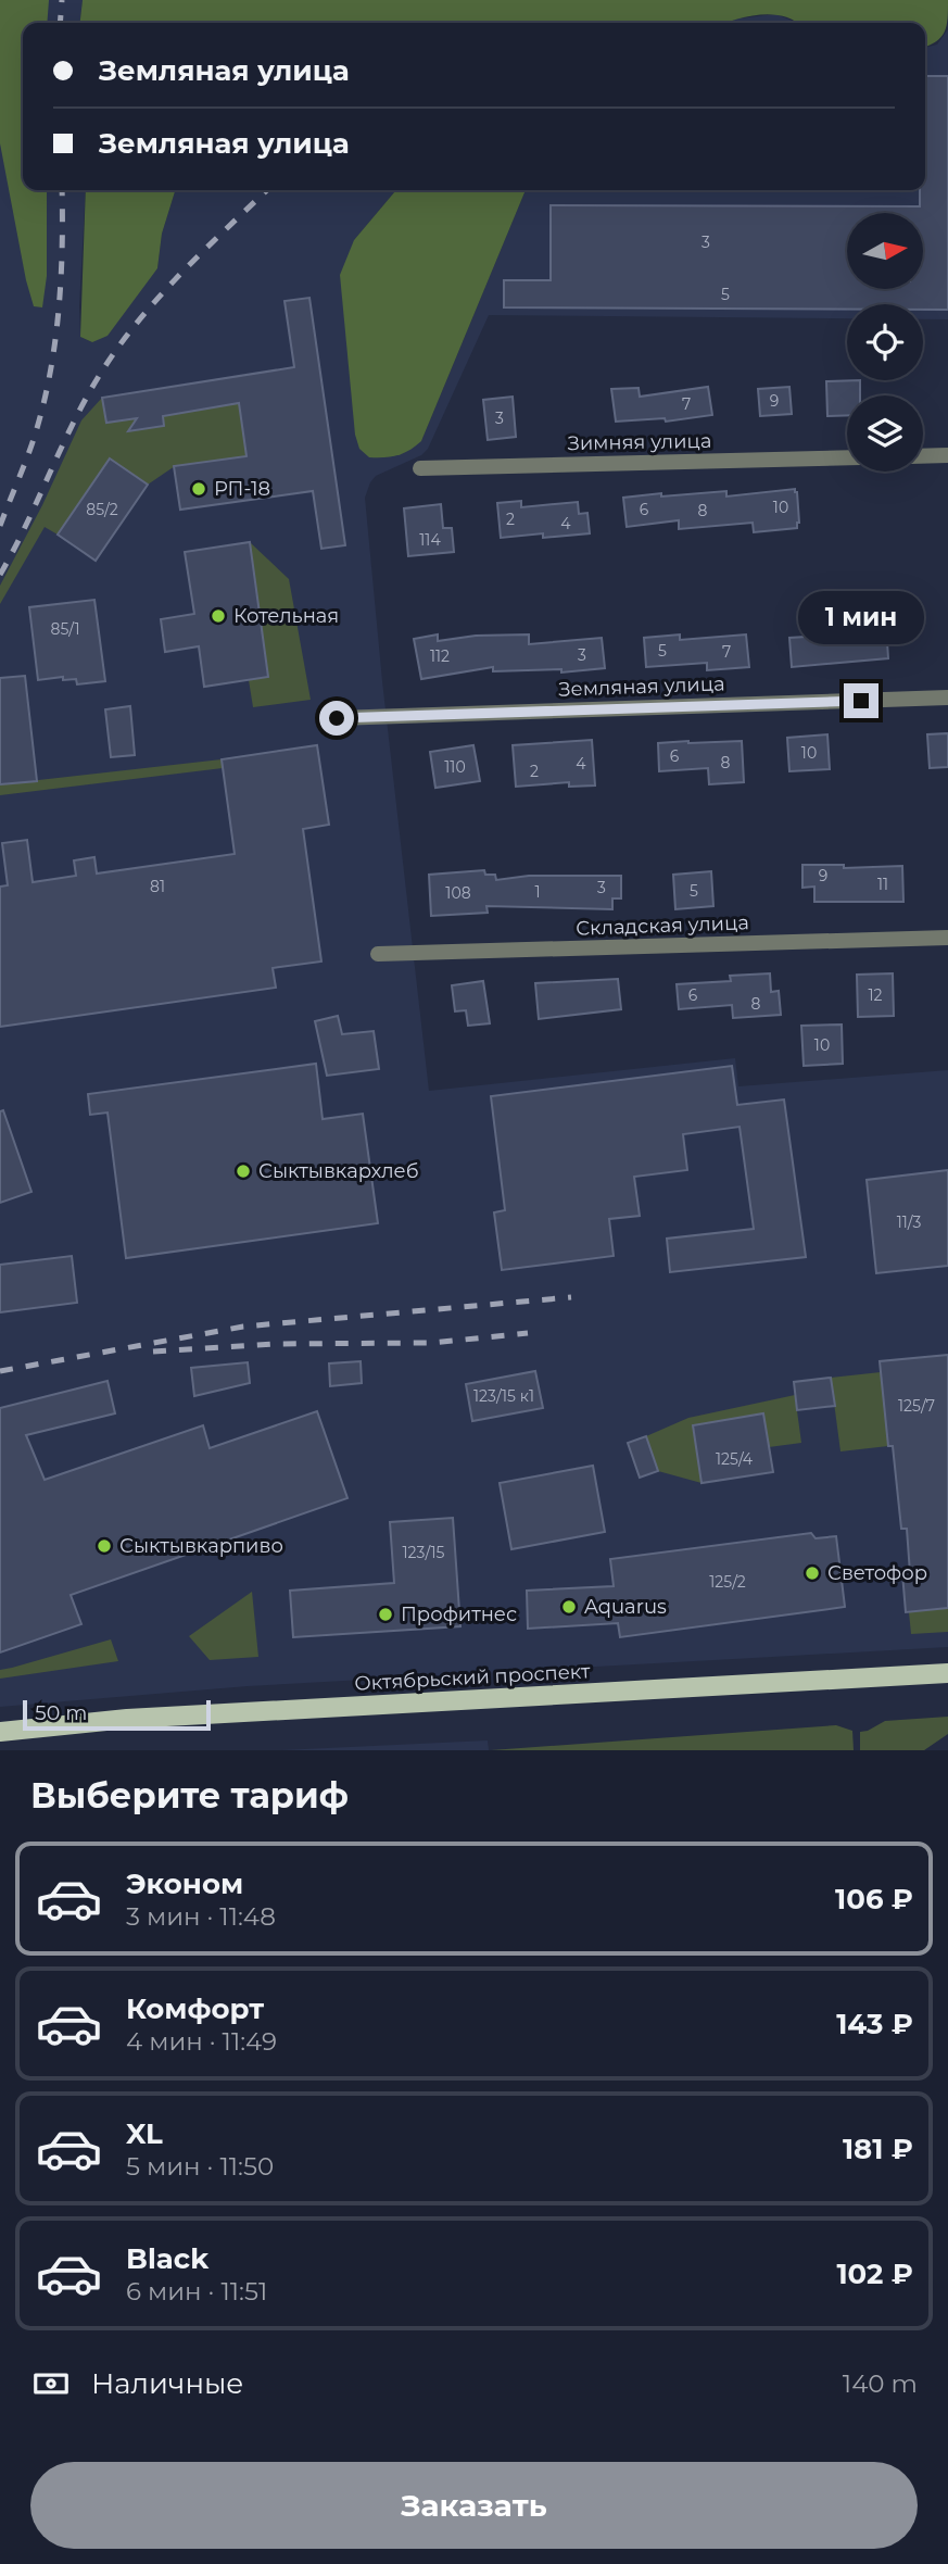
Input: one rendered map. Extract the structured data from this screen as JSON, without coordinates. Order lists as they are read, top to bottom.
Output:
{
  "streets": {
    "main road": ["Октябрьский проспект"],
    "street": ["Зимняя улица", "Земляная улица", "Складская улица"]
  },
  "places": [
    "РП-18",
    "Котельная",
    "Сыктывкархлеб",
    "Сыктывкарпиво",
    "Светофор",
    "Aquarus",
    "Профитнес"
  ],
  "house_numbers": [
    "3",
    "5",
    "9",
    "7",
    "3",
    "10",
    "85/2",
    "6",
    "8",
    "2",
    "4",
    "114",
    "85/1",
    "5",
    "7",
    "3",
    "112",
    "10",
    "6",
    "8",
    "4",
    "110",
    "2",
    "9",
    "11",
    "81",
    "3",
    "5",
    "1",
    "108",
    "6",
    "12",
    "8",
    "10",
    "11/3",
    "123/15 к1",
    "125/7",
    "125/4",
    "123/15",
    "125/2"
  ],
  "scale_bar": "50 m",
  "north": "right",
  "page": {
    "banner": ["Земляная улица", "Земляная улица"],
    "bubble": "1 мин",
    "scale": "50 m",
    "heading": "Выберите тариф",
    "list": [
      {
        "name": "Эконом",
        "note": "3 мин · 11:48",
        "value": "106 ₽"
      },
      {
        "name": "Комфорт",
        "note": "4 мин · 11:49",
        "value": "143 ₽"
      },
      {
        "name": "XL",
        "note": "5 мин · 11:50",
        "value": "181 ₽"
      },
      {
        "name": "Black",
        "note": "6 мин · 11:51",
        "value": "102 ₽"
      }
    ],
    "pay": ["Наличные", "140 m"],
    "buttons": "Заказать"
  }
}
